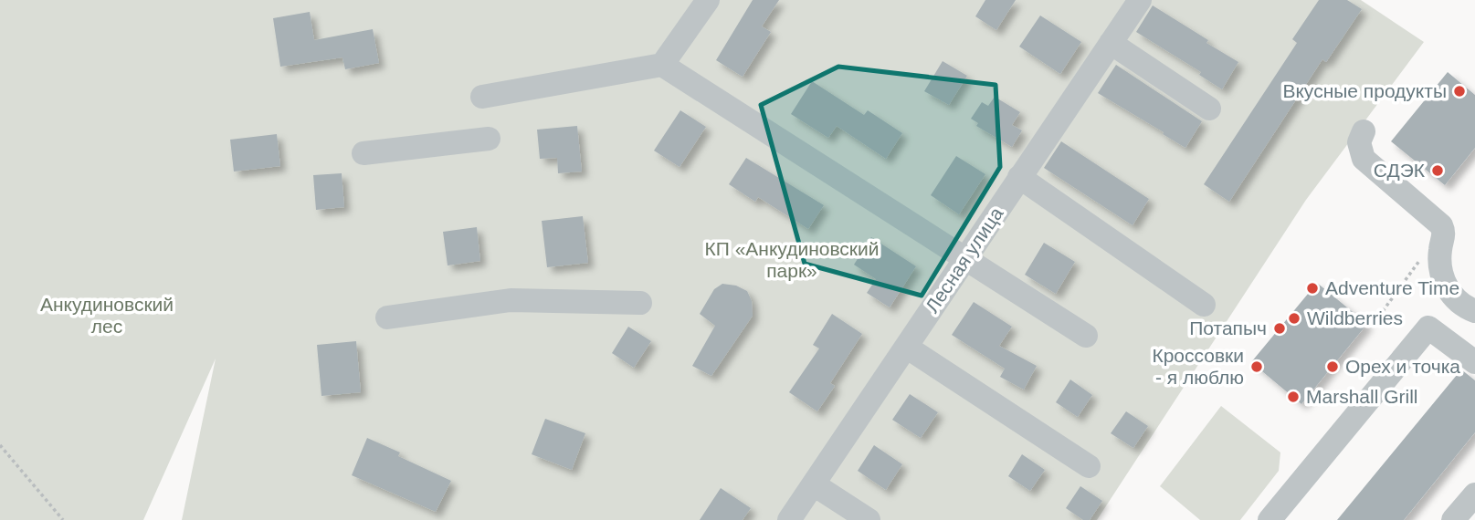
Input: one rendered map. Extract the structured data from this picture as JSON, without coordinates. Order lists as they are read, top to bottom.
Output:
{
  "streets": {
    "street": ["Лесная улица"]
  },
  "parks": ["КП «Анкудиновский парк»", "Анкудиновский лес"],
  "places": [
    "Вкусные продукты",
    "СДЭК",
    "Adventure Time",
    "Wildberries",
    "Потапыч",
    "Кроссовки - я люблю",
    "Орех и точка",
    "Marshall Grill"
  ]
}
